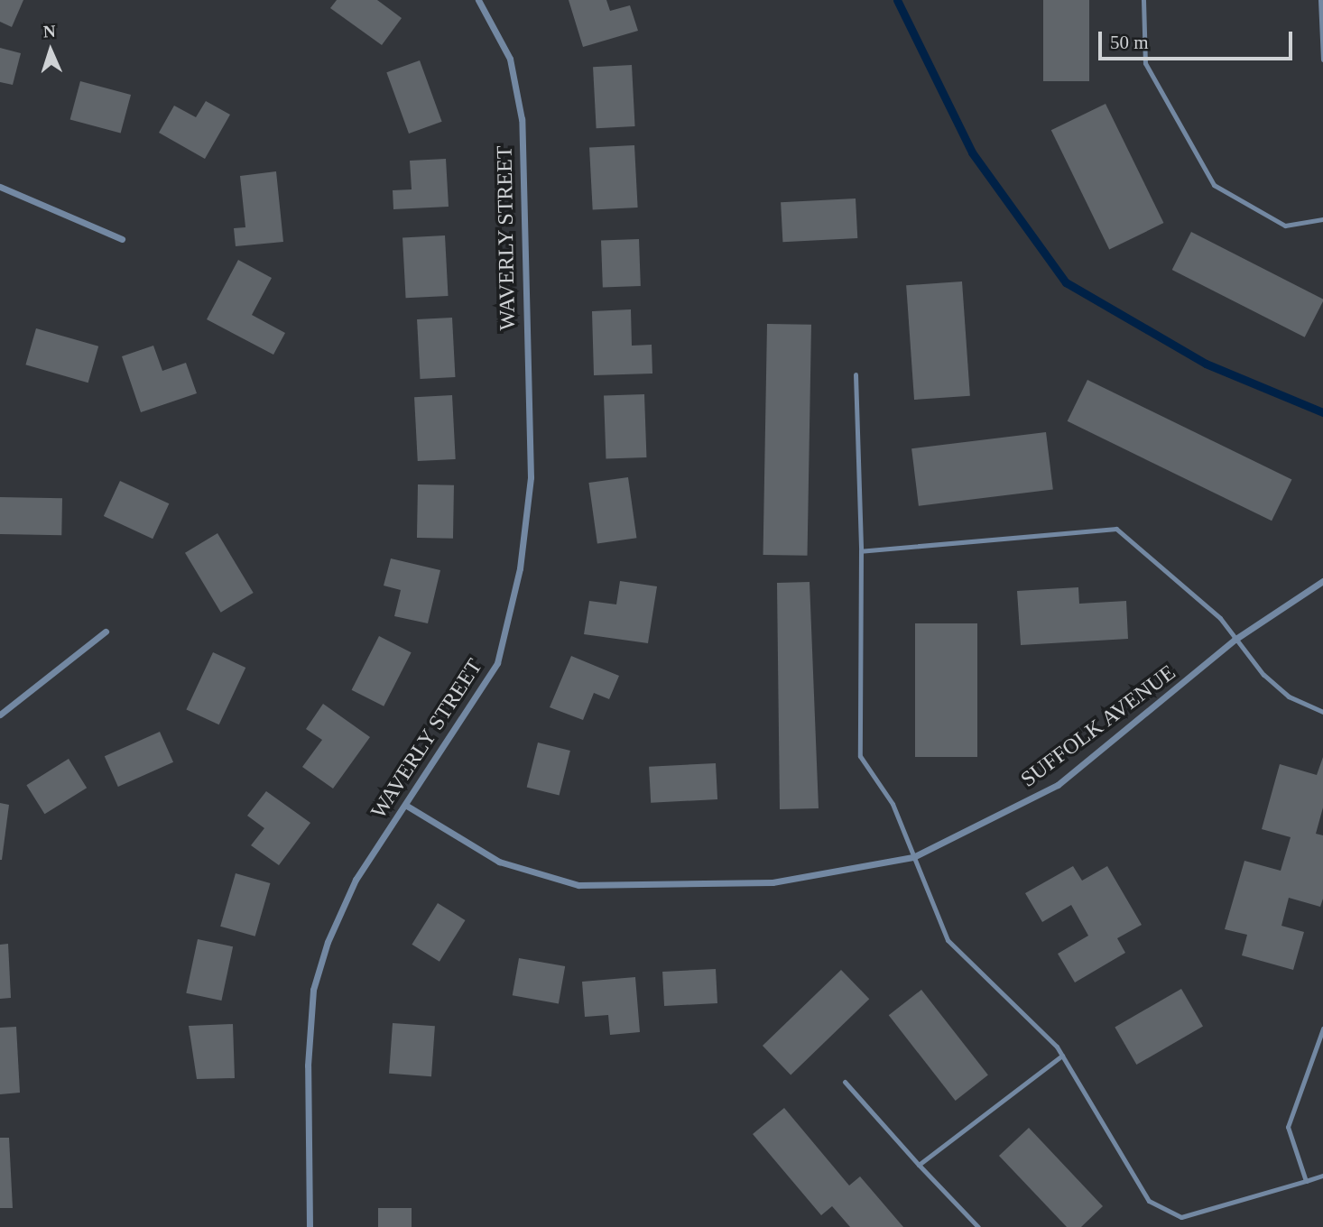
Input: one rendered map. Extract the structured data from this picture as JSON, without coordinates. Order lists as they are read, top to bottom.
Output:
{
  "streets": {
    "street": ["WAVERLY STREET", "SUFFOLK AVENUE"]
  },
  "crossings": [
    ["WAVERLY STREET", "SUFFOLK AVENUE"]
  ],
  "scale_bar": "50 m",
  "north": "top"
}
